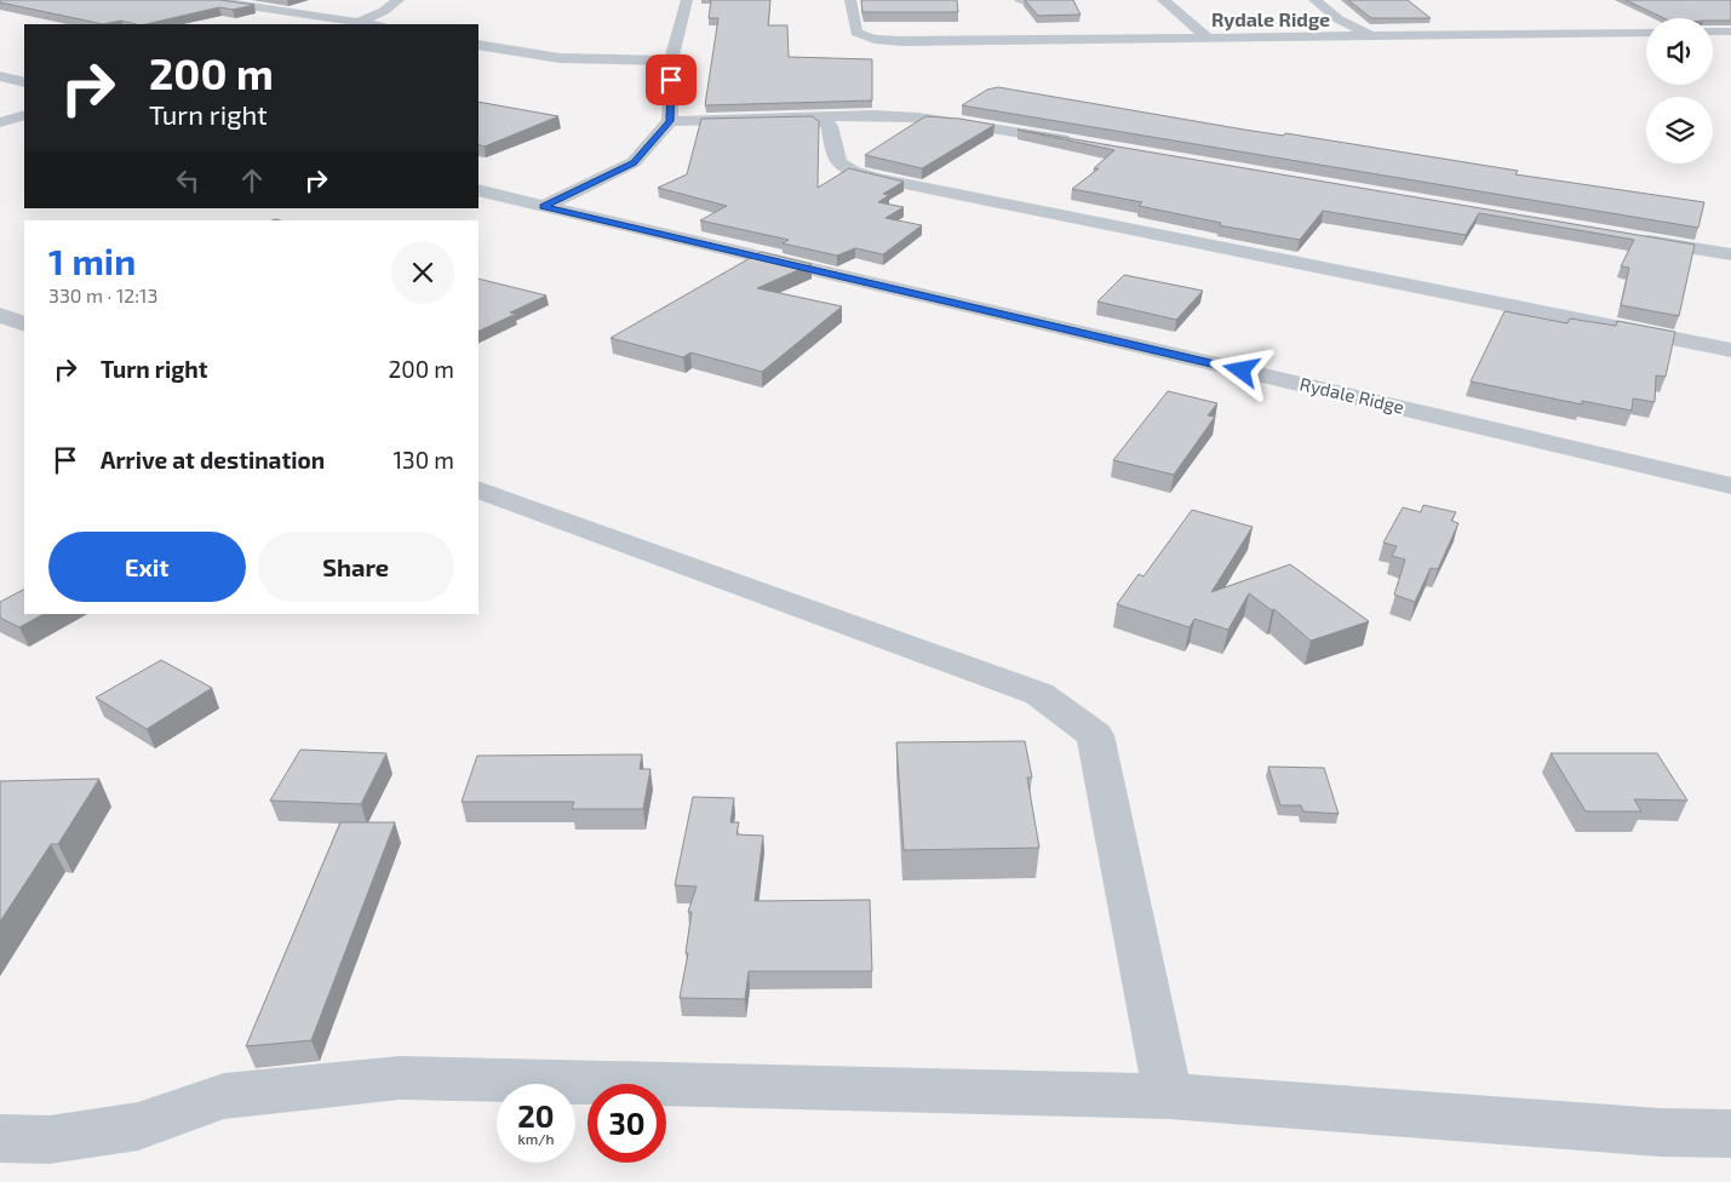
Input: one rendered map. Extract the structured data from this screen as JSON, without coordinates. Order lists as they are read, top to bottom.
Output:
{
  "streets": {
    "street": ["Rydale Ridge"]
  },
  "districts": ["Rydale Ridge"],
  "page": {
    "turn": ["200 m", "Turn right"],
    "heading": ["1 min", "330 m · 12:13"],
    "list": [
      {
        "name": "Turn right",
        "value": "200 m"
      },
      {
        "name": "Arrive at destination",
        "value": "130 m"
      }
    ],
    "buttons": ["Exit", "Share"],
    "speed": "20 km/h",
    "limit": "30"
  }
}
